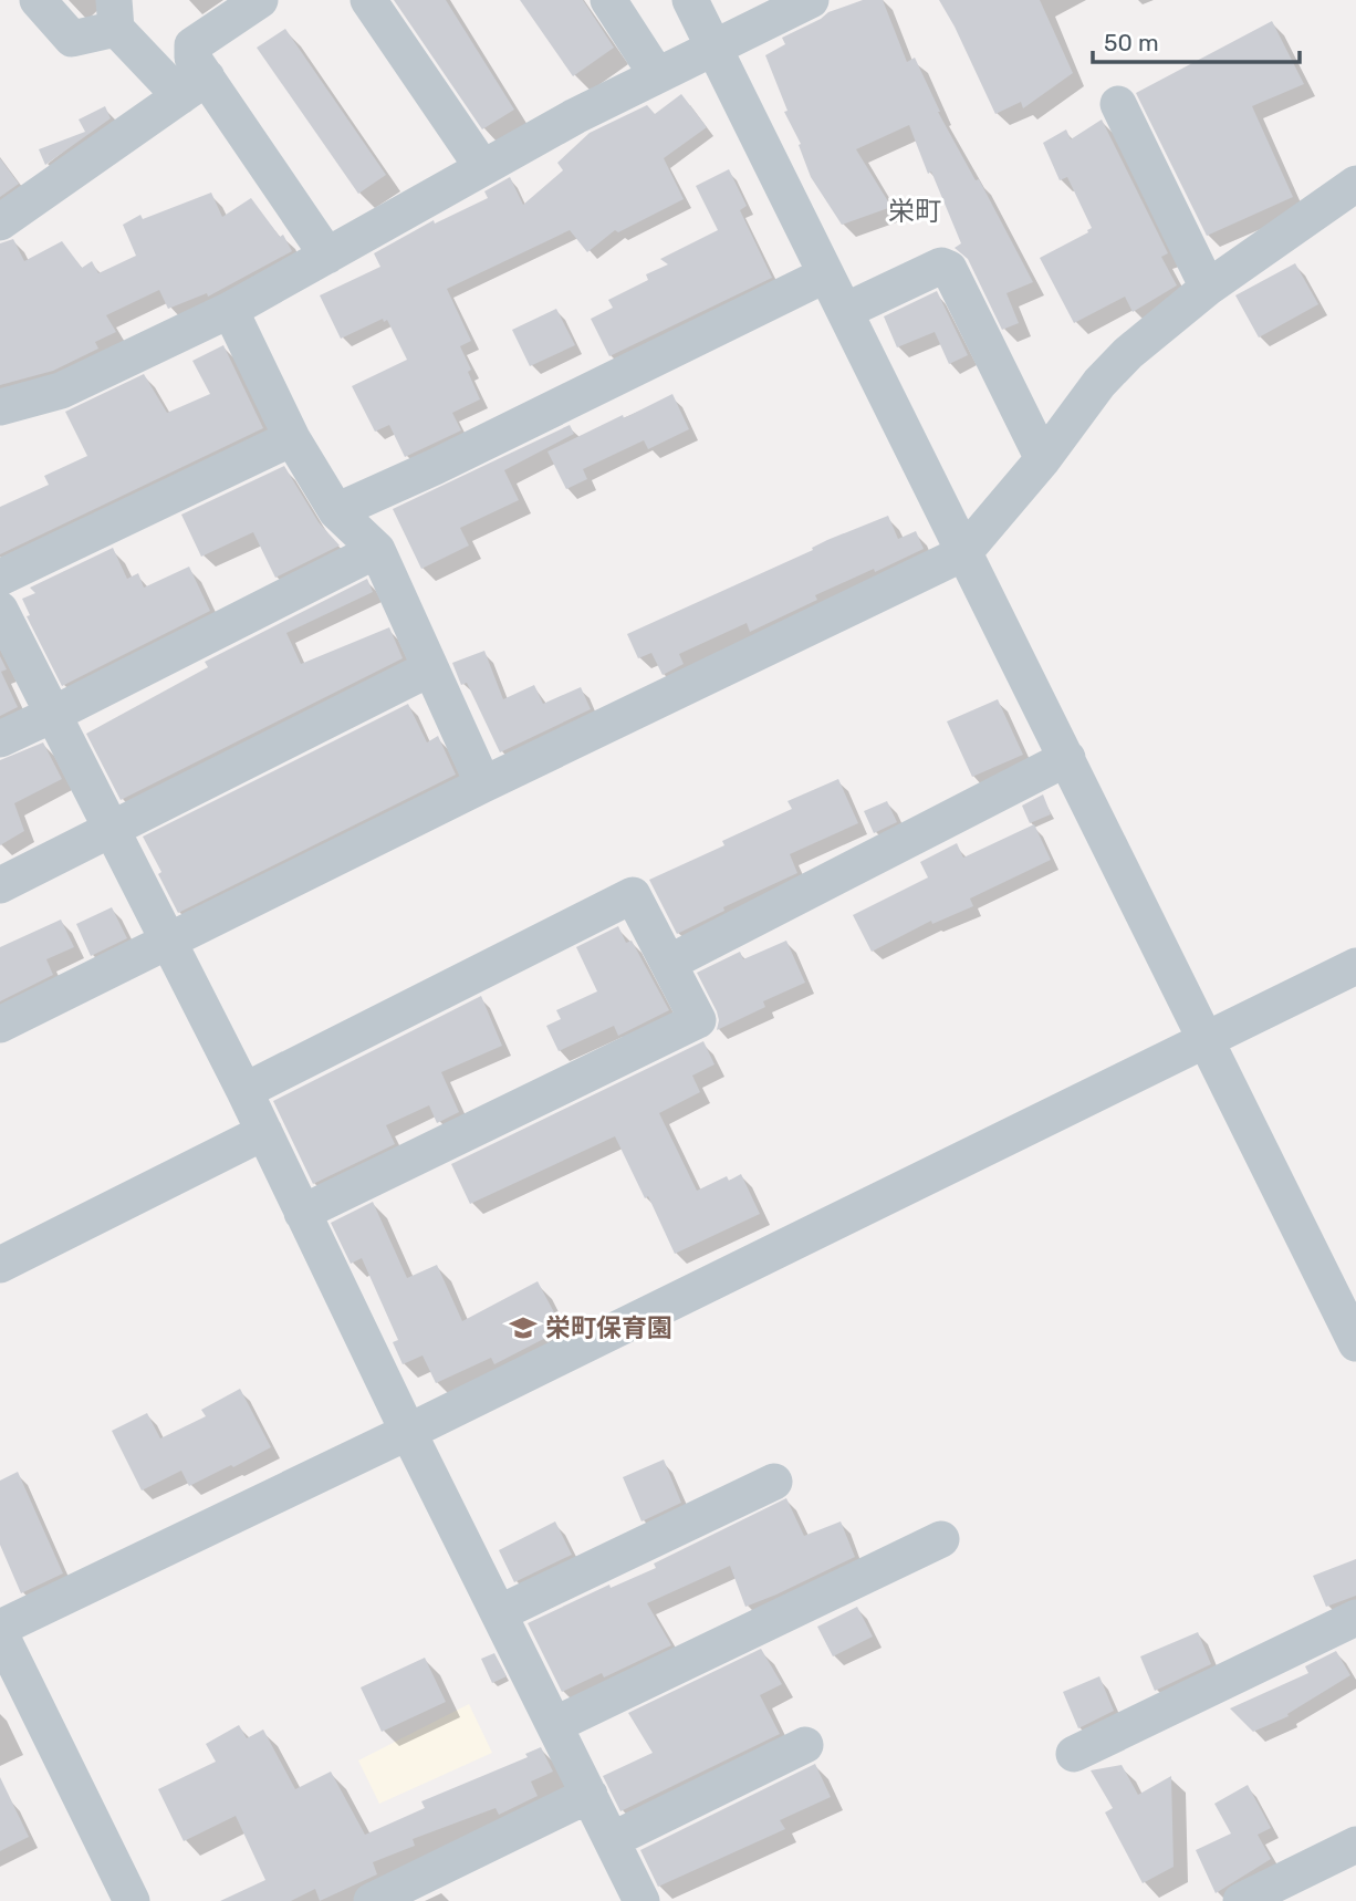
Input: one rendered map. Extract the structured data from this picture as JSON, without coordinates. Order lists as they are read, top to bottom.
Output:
{
  "districts": ["栄町"],
  "places": {
    "school or university": ["栄町保育園"]
  },
  "scale_bar": "50 m"
}
